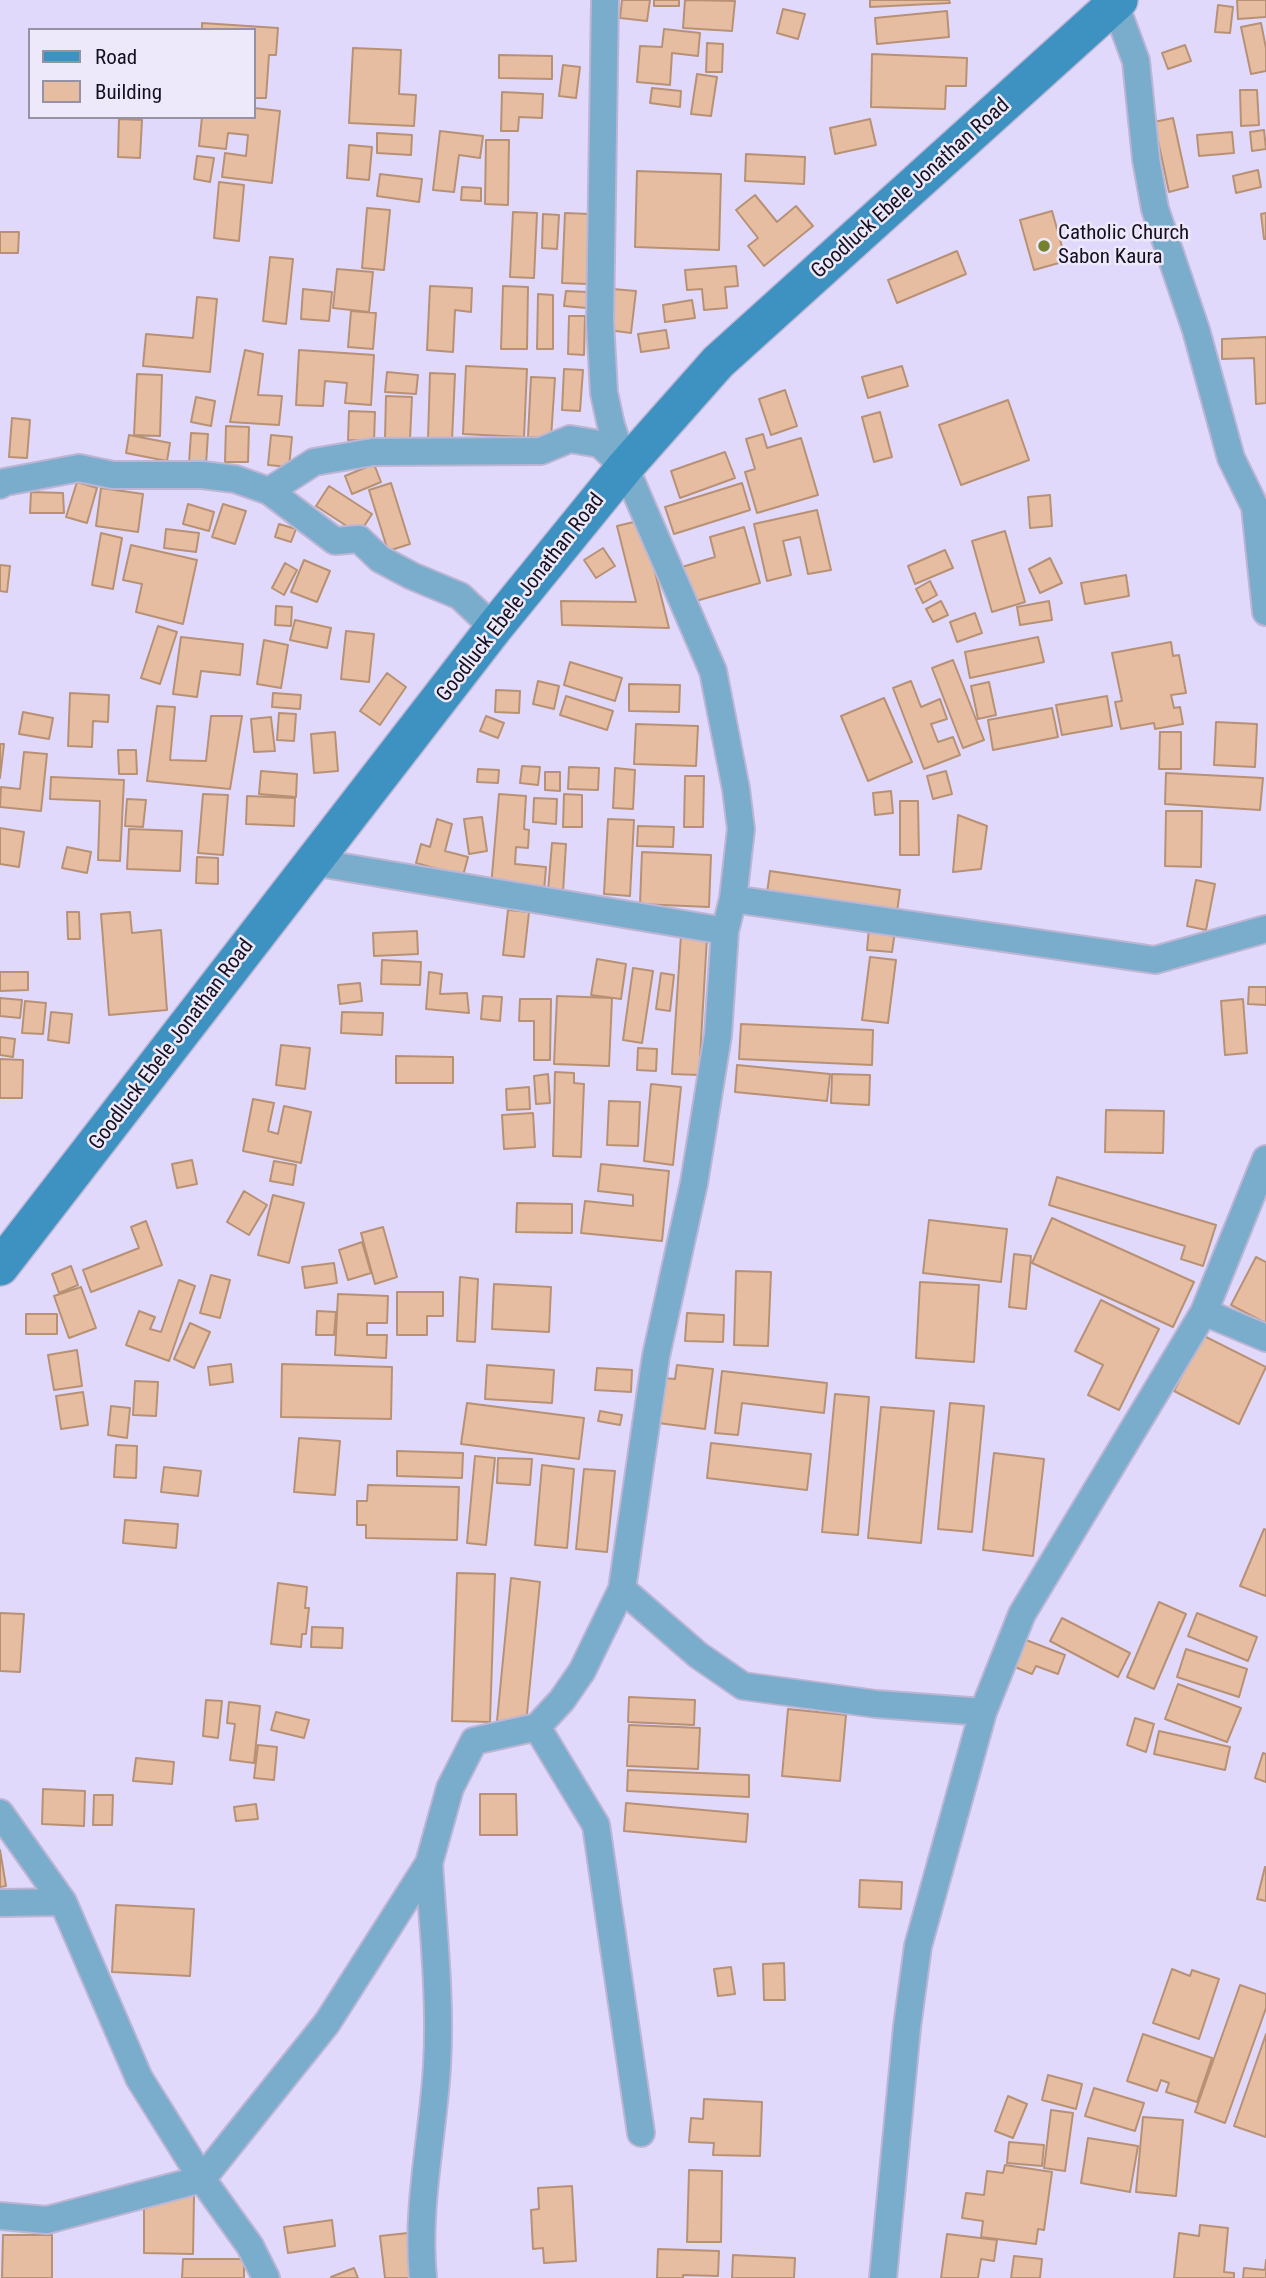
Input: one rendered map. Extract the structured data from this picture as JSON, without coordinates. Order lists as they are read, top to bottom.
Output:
{
  "streets": {
    "main road": ["Goodluck Ebele Jonathan Road"]
  },
  "places": ["Catholic Church Sabon Kaura"],
  "legend": ["Road", "Building"]
}
